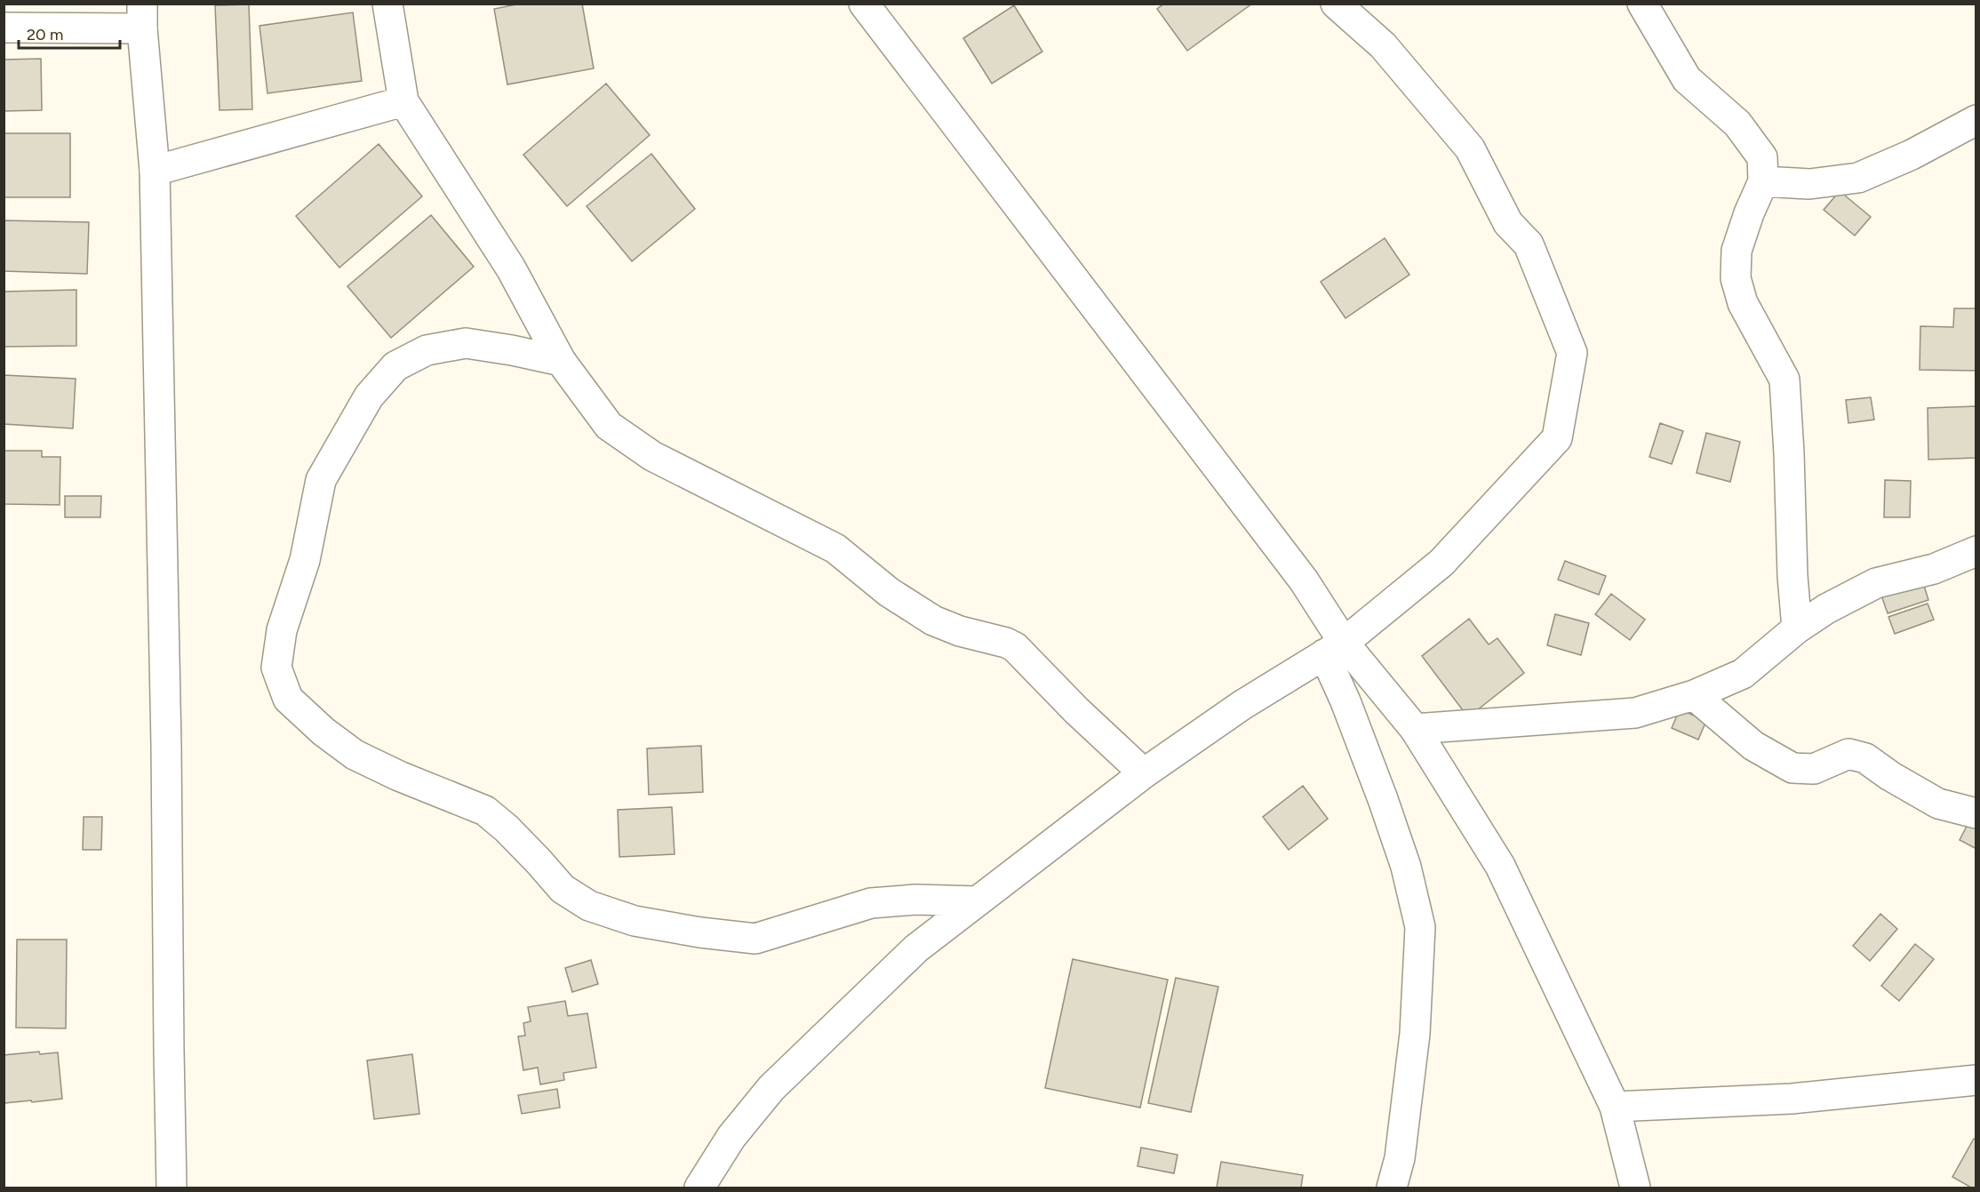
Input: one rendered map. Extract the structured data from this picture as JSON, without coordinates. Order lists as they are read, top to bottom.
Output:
{
  "scale_bar": "20 m"
}
